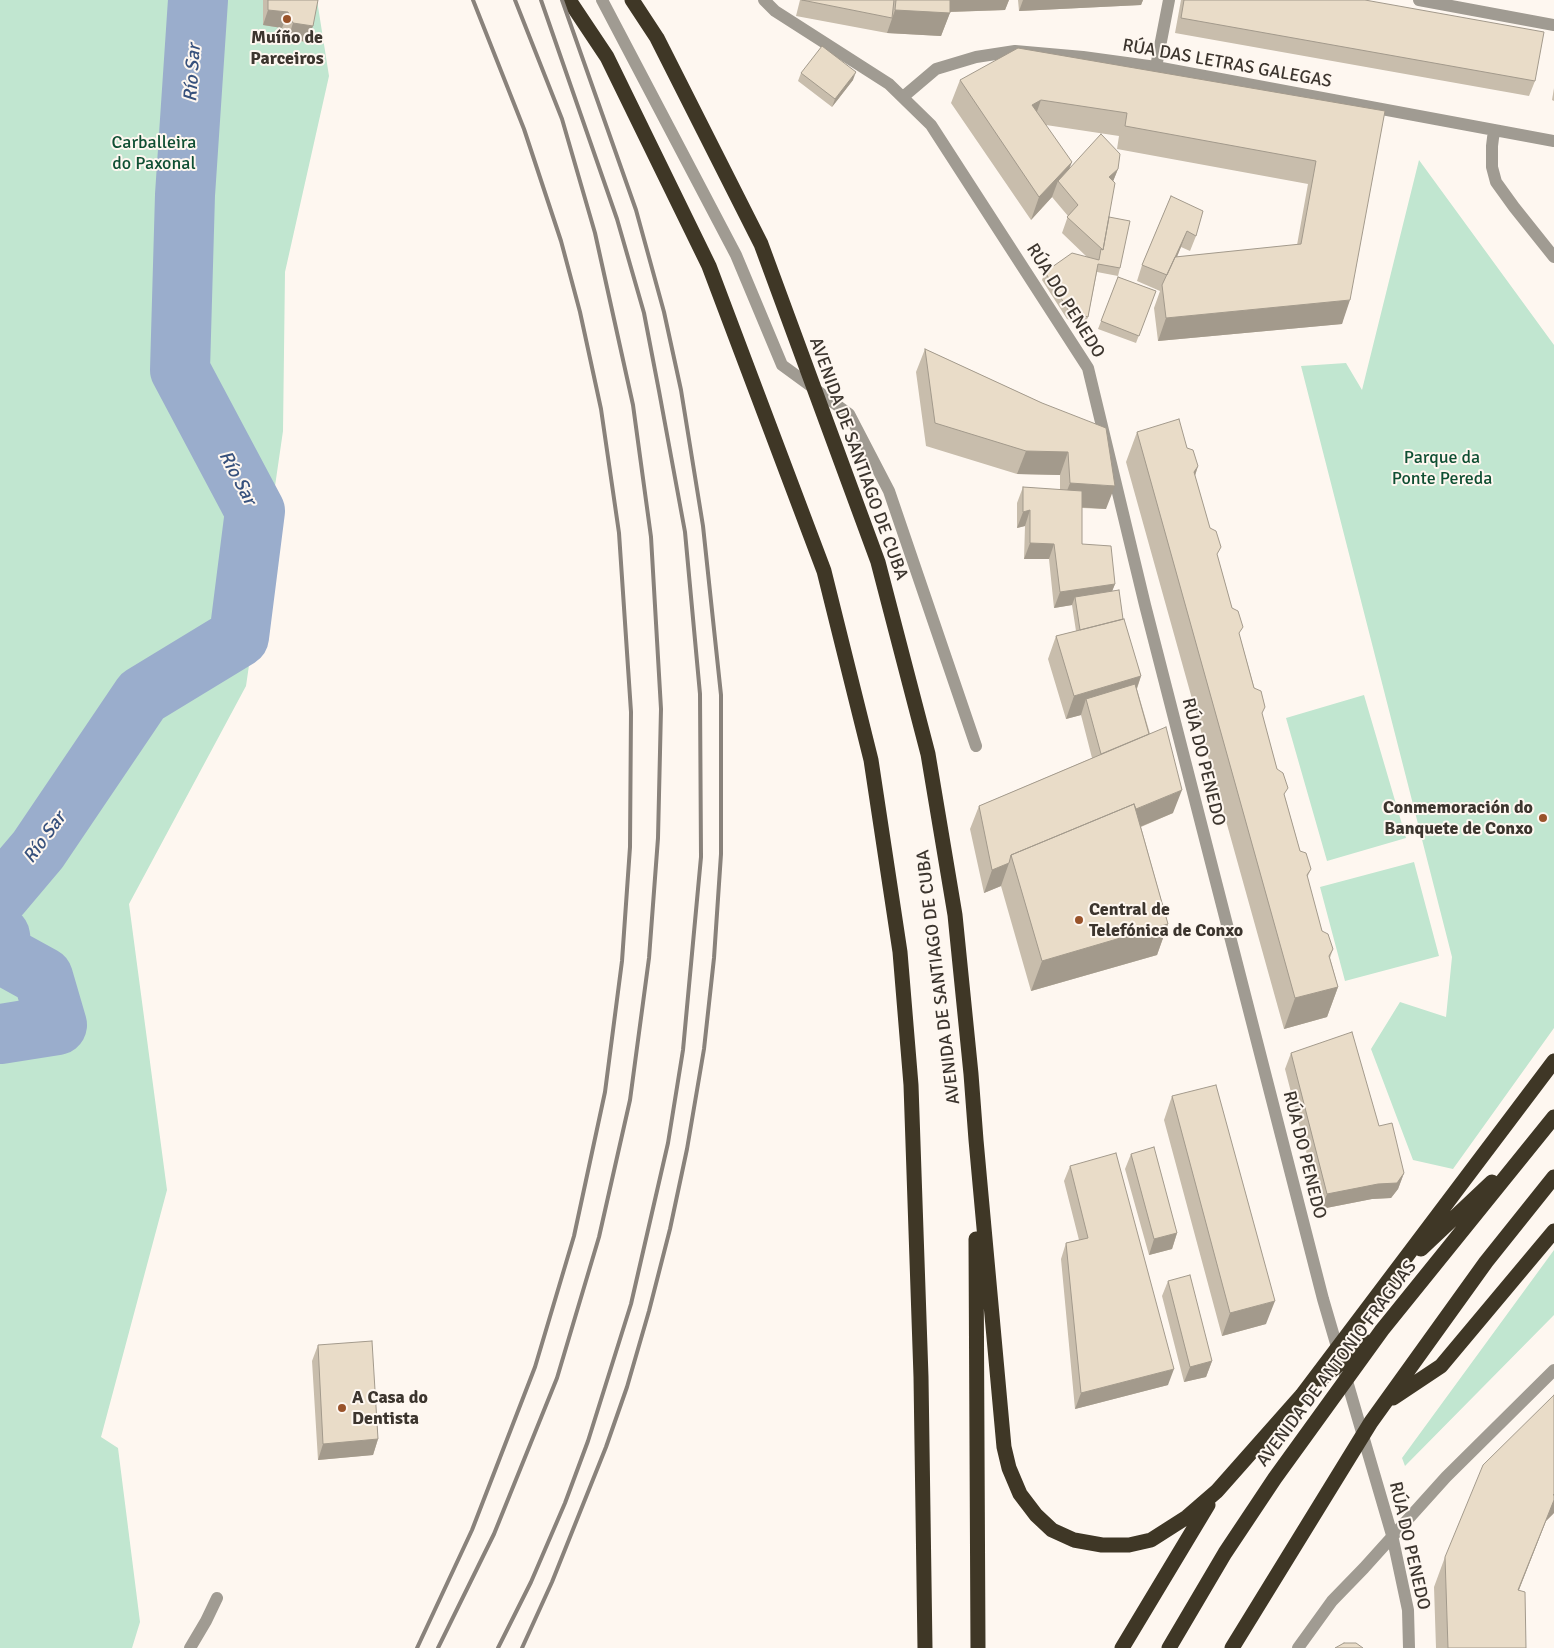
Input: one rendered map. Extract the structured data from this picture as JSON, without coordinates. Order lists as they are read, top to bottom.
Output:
{
  "streets": {
    "highway": ["AVENIDA DE SANTIAGO DE CUBA", "AVENIDA DE ANTONIO FRAGUAS"],
    "street": ["RÚA DAS LETRAS GALEGAS", "RÚA DO PENEDO"]
  },
  "crossings": [
    ["RÚA DAS LETRAS GALEGAS", "RÚA DO PENEDO"]
  ],
  "water": ["Río Sar"],
  "parks": ["Carballeira do Paxonal", "Parque da Ponte Pereda"],
  "places": [
    "Muíño de Parceiros",
    "Conmemoración do Banquete de Conxo",
    "Central de Telefónica de Conxo",
    "A Casa do Dentista"
  ]
}
